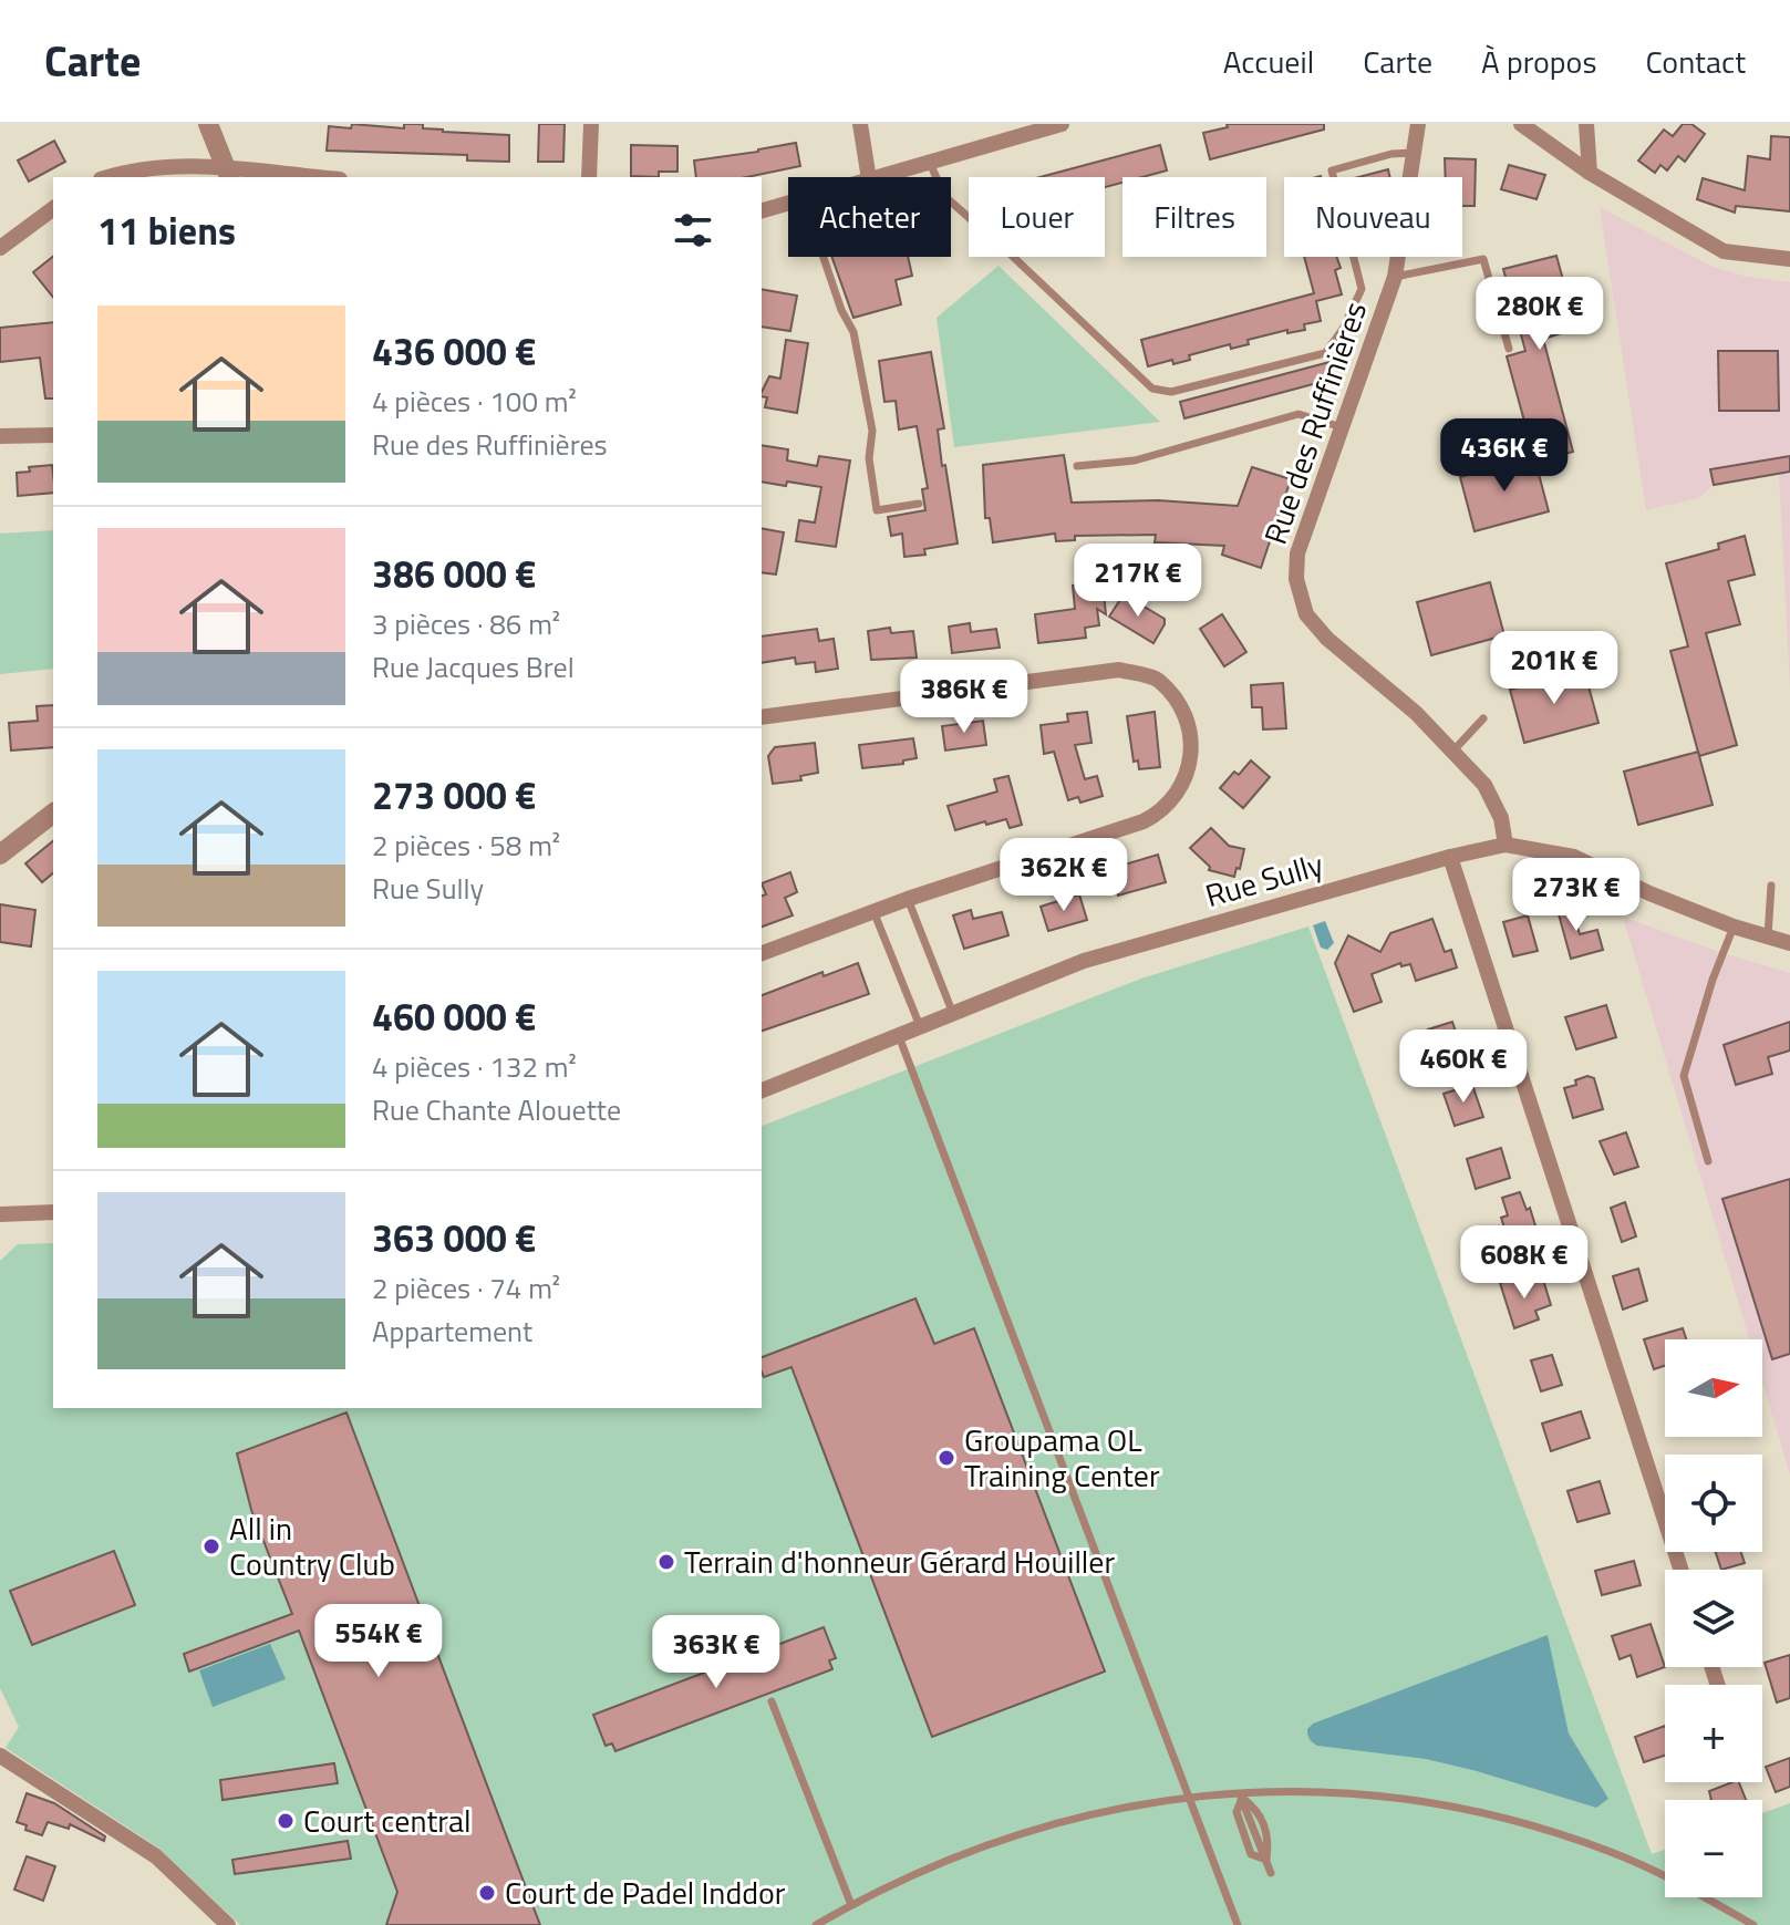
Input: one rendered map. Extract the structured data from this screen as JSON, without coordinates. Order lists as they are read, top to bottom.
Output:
{
  "streets": {
    "street": ["Rue des Ruffinières", "Rue Sully"]
  },
  "crossings": [
    ["Rue des Ruffinières", "Rue Sully"]
  ],
  "places": [
    "Groupama OL Training Center",
    "All in Country Club",
    "Terrain d'honneur Gérard Houiller",
    "Court central",
    "Court de Padel Inddor"
  ],
  "north": "right",
  "page": {
    "header": "Carte",
    "nav": [
      "Accueil",
      "Carte",
      "À propos",
      "Contact"
    ],
    "chip": [
      "Acheter",
      "Louer",
      "Filtres",
      "Nouveau"
    ],
    "heading": "11 biens",
    "price": [
      "280K €",
      "436K €",
      "217K €",
      "201K €",
      "386K €",
      "362K €",
      "273K €",
      "460K €",
      "608K €",
      "554K €",
      "363K €"
    ],
    "list": [
      {
        "name": "436 000 €",
        "note": "4 pièces · 100 m² · Rue des Ruffinières"
      },
      {
        "name": "386 000 €",
        "note": "3 pièces · 86 m² · Rue Jacques Brel"
      },
      {
        "name": "273 000 €",
        "note": "2 pièces · 58 m² · Rue Sully"
      },
      {
        "name": "460 000 €",
        "note": "4 pièces · 132 m² · Rue Chante Alouette"
      },
      {
        "name": "363 000 €",
        "note": "2 pièces · 74 m² · Appartement"
      }
    ],
    "map_buttons": ["+", "−"]
  }
}
